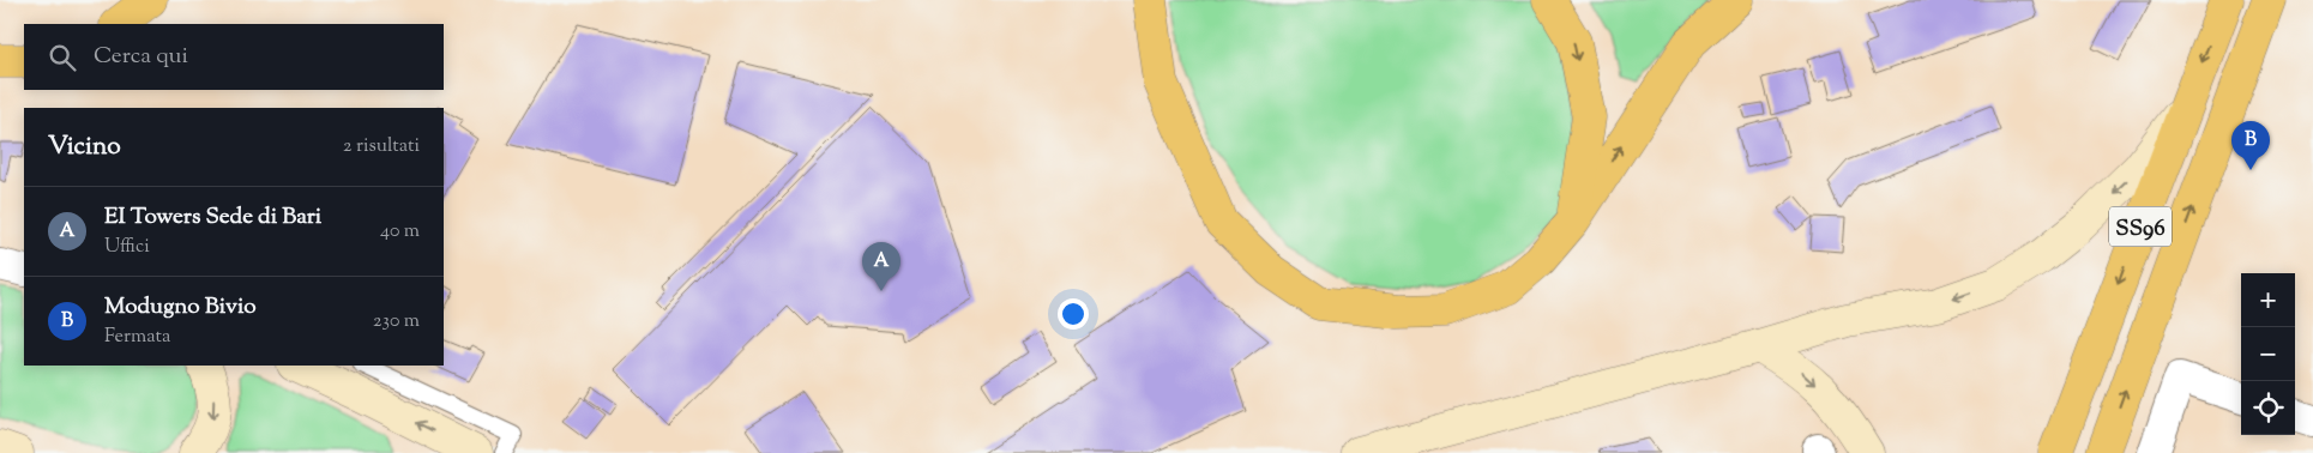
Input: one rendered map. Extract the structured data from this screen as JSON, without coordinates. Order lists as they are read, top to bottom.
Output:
{
  "streets": {
    "main road": ["SS96"]
  },
  "page": {
    "search": "Cerca qui",
    "heading": ["Vicino", "2 risultati"],
    "pins": ["B", "A"],
    "list": [
      {
        "mark": "A",
        "name": "EI Towers Sede di Bari",
        "note": "Uffici",
        "value": "40 m"
      },
      {
        "mark": "B",
        "name": "Modugno Bivio",
        "note": "Fermata",
        "value": "230 m"
      }
    ],
    "map_buttons": ["+", "−"]
  }
}
